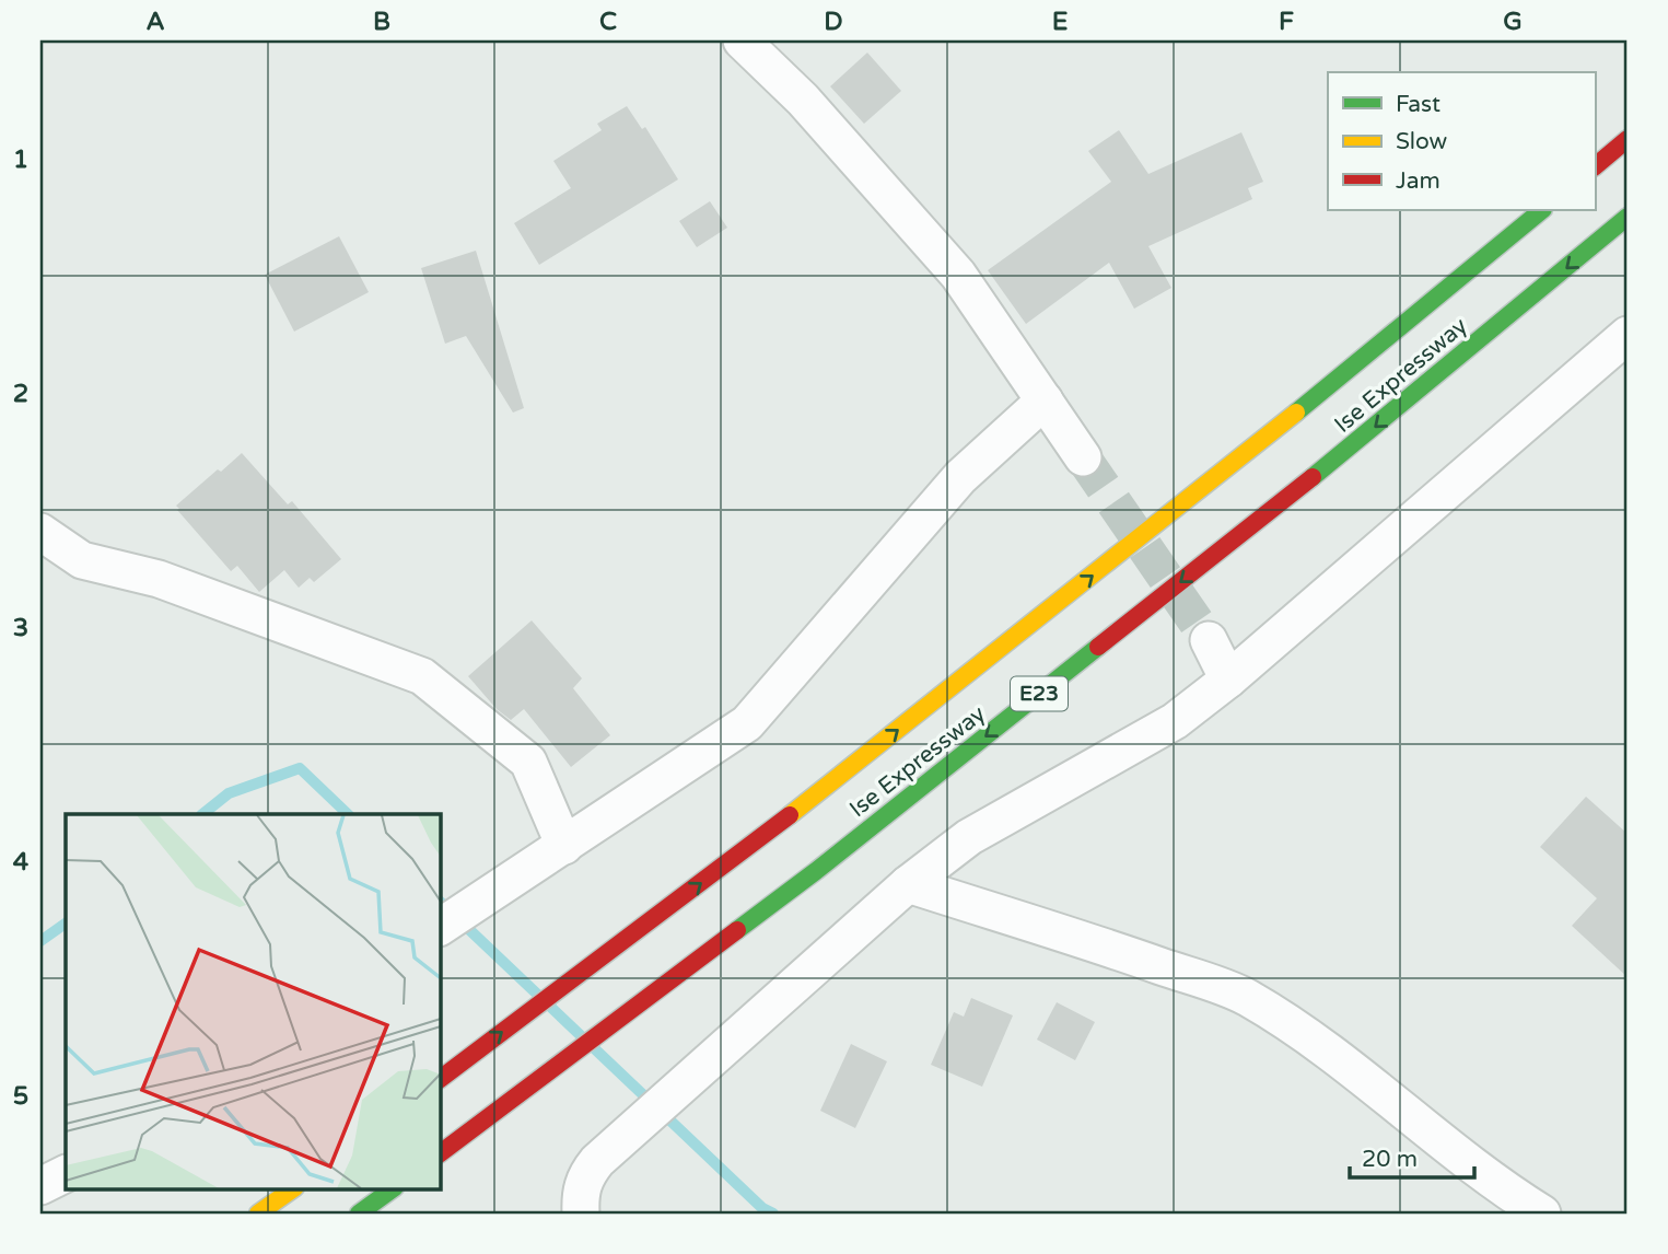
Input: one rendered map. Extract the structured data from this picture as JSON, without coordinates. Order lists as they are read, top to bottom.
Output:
{
  "streets": {
    "highway": ["Ise Expressway", "E23"]
  },
  "legend": ["Fast", "Slow", "Jam"],
  "scale_bar": "20 m",
  "grid": {
    "columns": [
      "A",
      "B",
      "C",
      "D",
      "E",
      "F",
      "G"
    ],
    "rows": [
      "1",
      "2",
      "3",
      "4",
      "5"
    ]
  }
}
